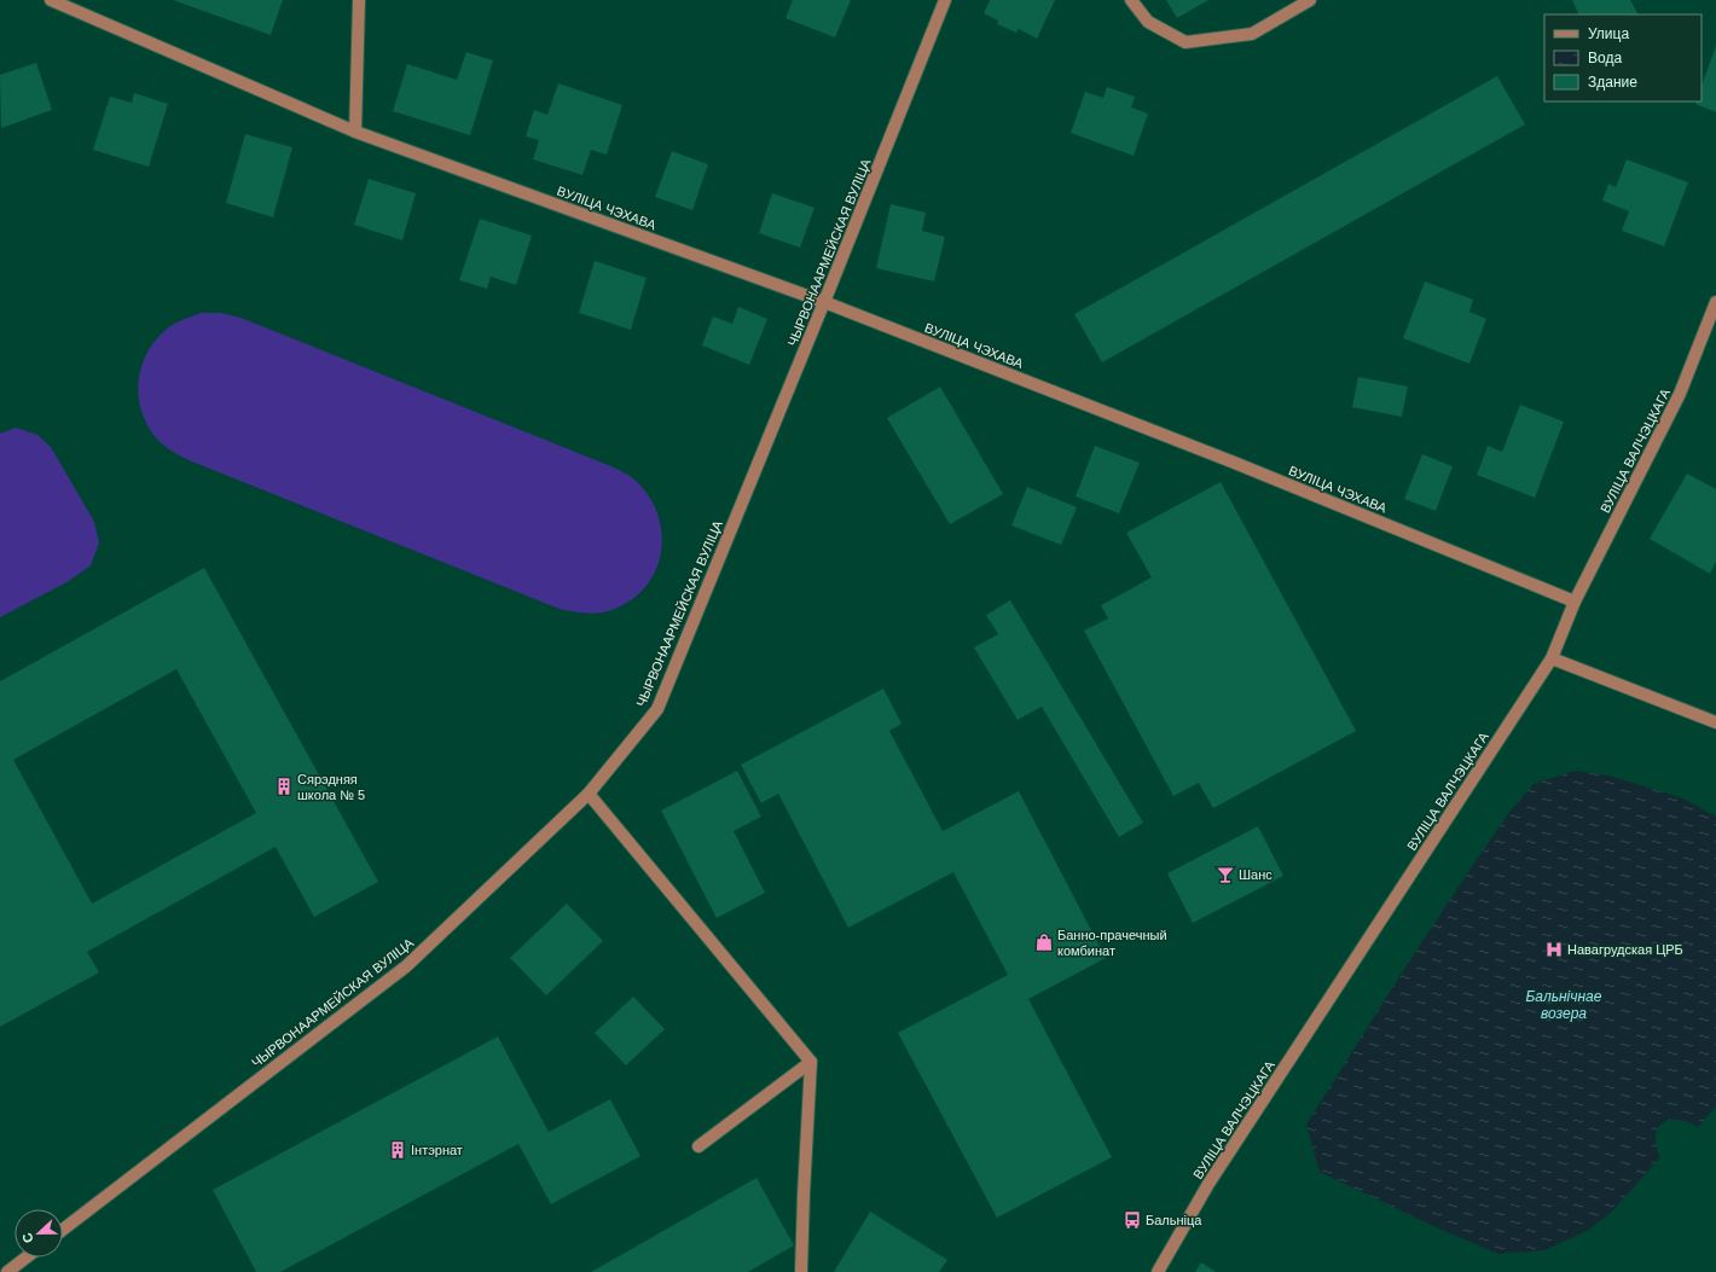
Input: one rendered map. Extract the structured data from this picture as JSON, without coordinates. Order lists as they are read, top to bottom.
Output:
{
  "streets": {
    "street": ["ВУЛІЦА ЧЭХАВА", "ЧЫРВОНААРМЕЙСКАЯ ВУЛІЦА", "ВУЛІЦА ВАЛЧЭЦКАГА"]
  },
  "crossings": [
    ["ВУЛІЦА ЧЭХАВА", "ЧЫРВОНААРМЕЙСКАЯ ВУЛІЦА"],
    ["ВУЛІЦА ЧЭХАВА", "ВУЛІЦА ВАЛЧЭЦКАГА"]
  ],
  "water": ["Бальнічнае возера"],
  "places": {
    "building": ["Сярэдняя школа № 5", "Інтэрнат"],
    "bar": ["Шанс"],
    "shop": ["Банно-прачечный комбинат"],
    "hospital": ["Навагрудская ЦРБ"],
    "bus stop": ["Бальніца"]
  },
  "legend": ["Улица", "Вода", "Здание"],
  "north": "left"
}
